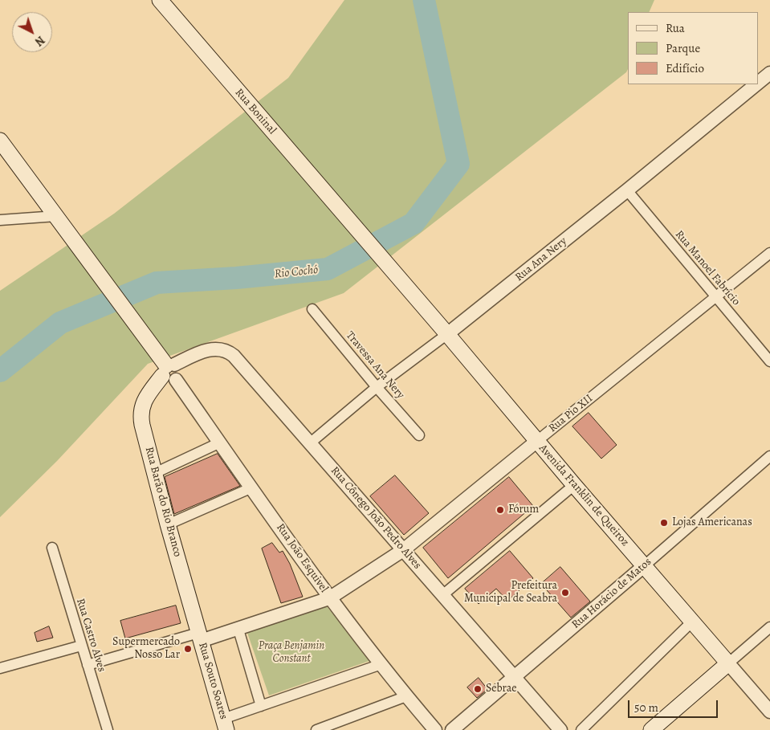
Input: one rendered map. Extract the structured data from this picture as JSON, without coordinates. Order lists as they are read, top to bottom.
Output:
{
  "streets": {
    "main road": [
      "Rua Boninal",
      "Avenida Franklin de Queiroz",
      "Rua Barão do Rio Branco",
      "Rua João Esquivel",
      "Rua Souto Soares"
    ],
    "street": [
      "Rua Ana Nery",
      "Rua Manoel Fabrício",
      "Travessa Ana Nery",
      "Rua Pio XII",
      "Rua Cônego João Pedro Alves",
      "Rua Horácio de Matos",
      "Rua Castro Alves"
    ]
  },
  "crossings": [
    ["Rua Boninal", "Avenida Franklin de Queiroz"],
    ["Rua Ana Nery", "Rua Manoel Fabrício"],
    ["Rua Ana Nery", "Travessa Ana Nery"],
    ["Rua Ana Nery", "Avenida Franklin de Queiroz"],
    ["Rua Ana Nery", "Rua Cônego João Pedro Alves"],
    ["Rua Manoel Fabrício", "Rua Pio XII"],
    ["Rua Pio XII", "Avenida Franklin de Queiroz"],
    ["Rua Pio XII", "Rua Cônego João Pedro Alves"],
    ["Rua Pio XII", "Rua João Esquivel"],
    ["Avenida Franklin de Queiroz", "Rua Horácio de Matos"],
    ["Rua Barão do Rio Branco", "Rua Cônego João Pedro Alves"],
    ["Rua Barão do Rio Branco", "Rua João Esquivel"],
    ["Rua Barão do Rio Branco", "Rua Souto Soares"],
    ["Rua Cônego João Pedro Alves", "Rua João Esquivel"],
    ["Rua Cônego João Pedro Alves", "Rua Horácio de Matos"]
  ],
  "water": ["Rio Cochó"],
  "parks": ["Praça Benjamin Constant"],
  "places": [
    "Fórum",
    "Lojas Americanas",
    "Prefeitura Municipal de Seabra",
    "Supermercado Nosso Lar",
    "Sebrae"
  ],
  "legend": ["Rua", "Parque", "Edifício"],
  "scale_bar": "50 m",
  "north": "bottom right"
}
